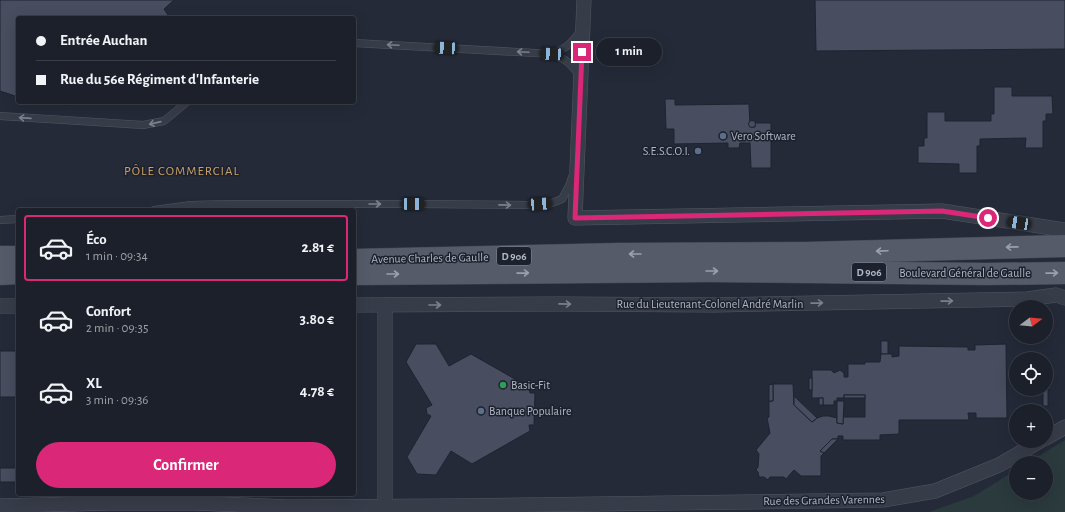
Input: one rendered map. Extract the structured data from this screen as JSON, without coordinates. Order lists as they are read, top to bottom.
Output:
{
  "streets": {
    "main road": ["D 906", "Avenue Charles de Gaulle", "Boulevard Général de Gaulle"],
    "street": ["Rue du Lieutenant-Colonel André Marlin", "Rue des Grandes Varennes"]
  },
  "crossings": [
    ["Avenue Charles de Gaulle", "Boulevard Général de Gaulle"]
  ],
  "one_way": ["Rue du Lieutenant-Colonel André Marlin"],
  "districts": ["PÔLE COMMERCIAL"],
  "places": [
    "Vero Software",
    "S.E.S.C.O.I.",
    "Basic-Fit",
    "Banque Populaire"
  ],
  "north": "right",
  "page": {
    "banner": ["Entrée Auchan", "Rue du 56e Régiment d'Infanterie"],
    "bubble": "1 min",
    "list": [
      {
        "name": "Éco",
        "note": "1 min · 09:34",
        "value": "2.81 €"
      },
      {
        "name": "Confort",
        "note": "2 min · 09:35",
        "value": "3.80 €"
      },
      {
        "name": "XL",
        "note": "3 min · 09:36",
        "value": "4.78 €"
      }
    ],
    "map_buttons": ["+", "−"],
    "buttons": "Confirmer"
  }
}
